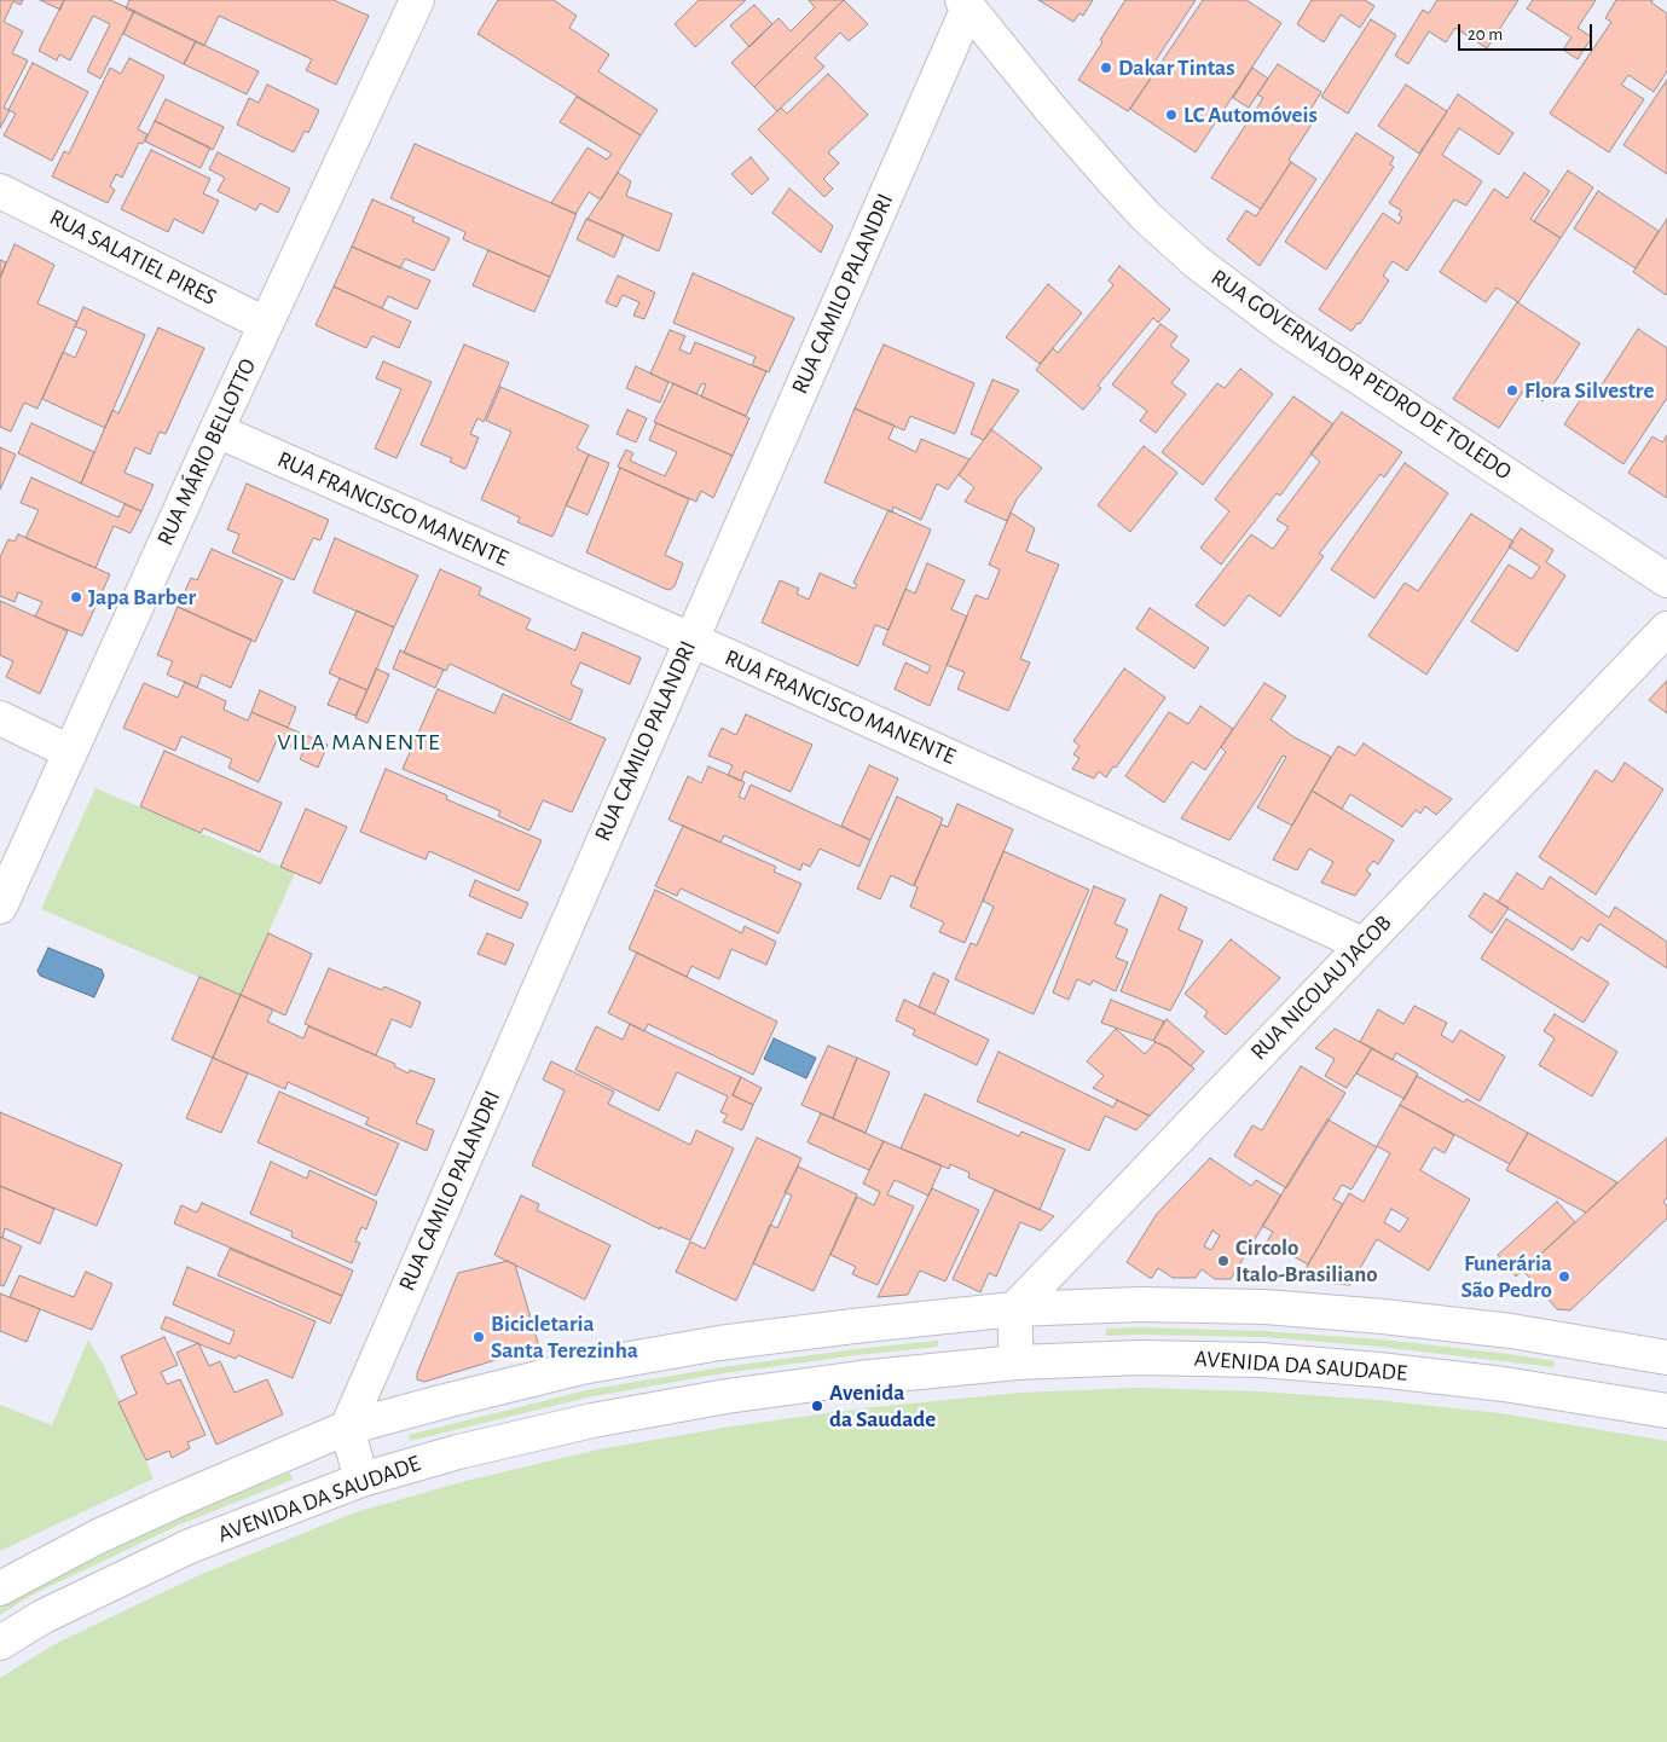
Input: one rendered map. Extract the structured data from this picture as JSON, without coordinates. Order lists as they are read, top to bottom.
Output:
{
  "streets": {
    "street": [
      "RUA SALATIEL PIRES",
      "RUA CAMILO PALANDRI",
      "RUA GOVERNADOR PEDRO DE TOLEDO",
      "RUA MÁRIO BELLOTTO",
      "RUA FRANCISCO MANENTE",
      "RUA NICOLAU JACOB",
      "AVENIDA DA SAUDADE"
    ]
  },
  "crossings": [
    ["RUA SALATIEL PIRES", "RUA MÁRIO BELLOTTO"],
    ["RUA CAMILO PALANDRI", "RUA GOVERNADOR PEDRO DE TOLEDO"],
    ["RUA CAMILO PALANDRI", "RUA FRANCISCO MANENTE"],
    ["RUA MÁRIO BELLOTTO", "RUA FRANCISCO MANENTE"],
    ["RUA FRANCISCO MANENTE", "RUA NICOLAU JACOB"]
  ],
  "districts": ["VILA MANENTE"],
  "places": [
    "Dakar Tintas",
    "LC Automóveis",
    "Flora Silvestre",
    "Japa Barber",
    "Circolo Italo-Brasiliano",
    "Funerária São Pedro",
    "Bicicletaria Santa Terezinha",
    "Avenida da Saudade"
  ],
  "scale_bar": "20 m"
}
